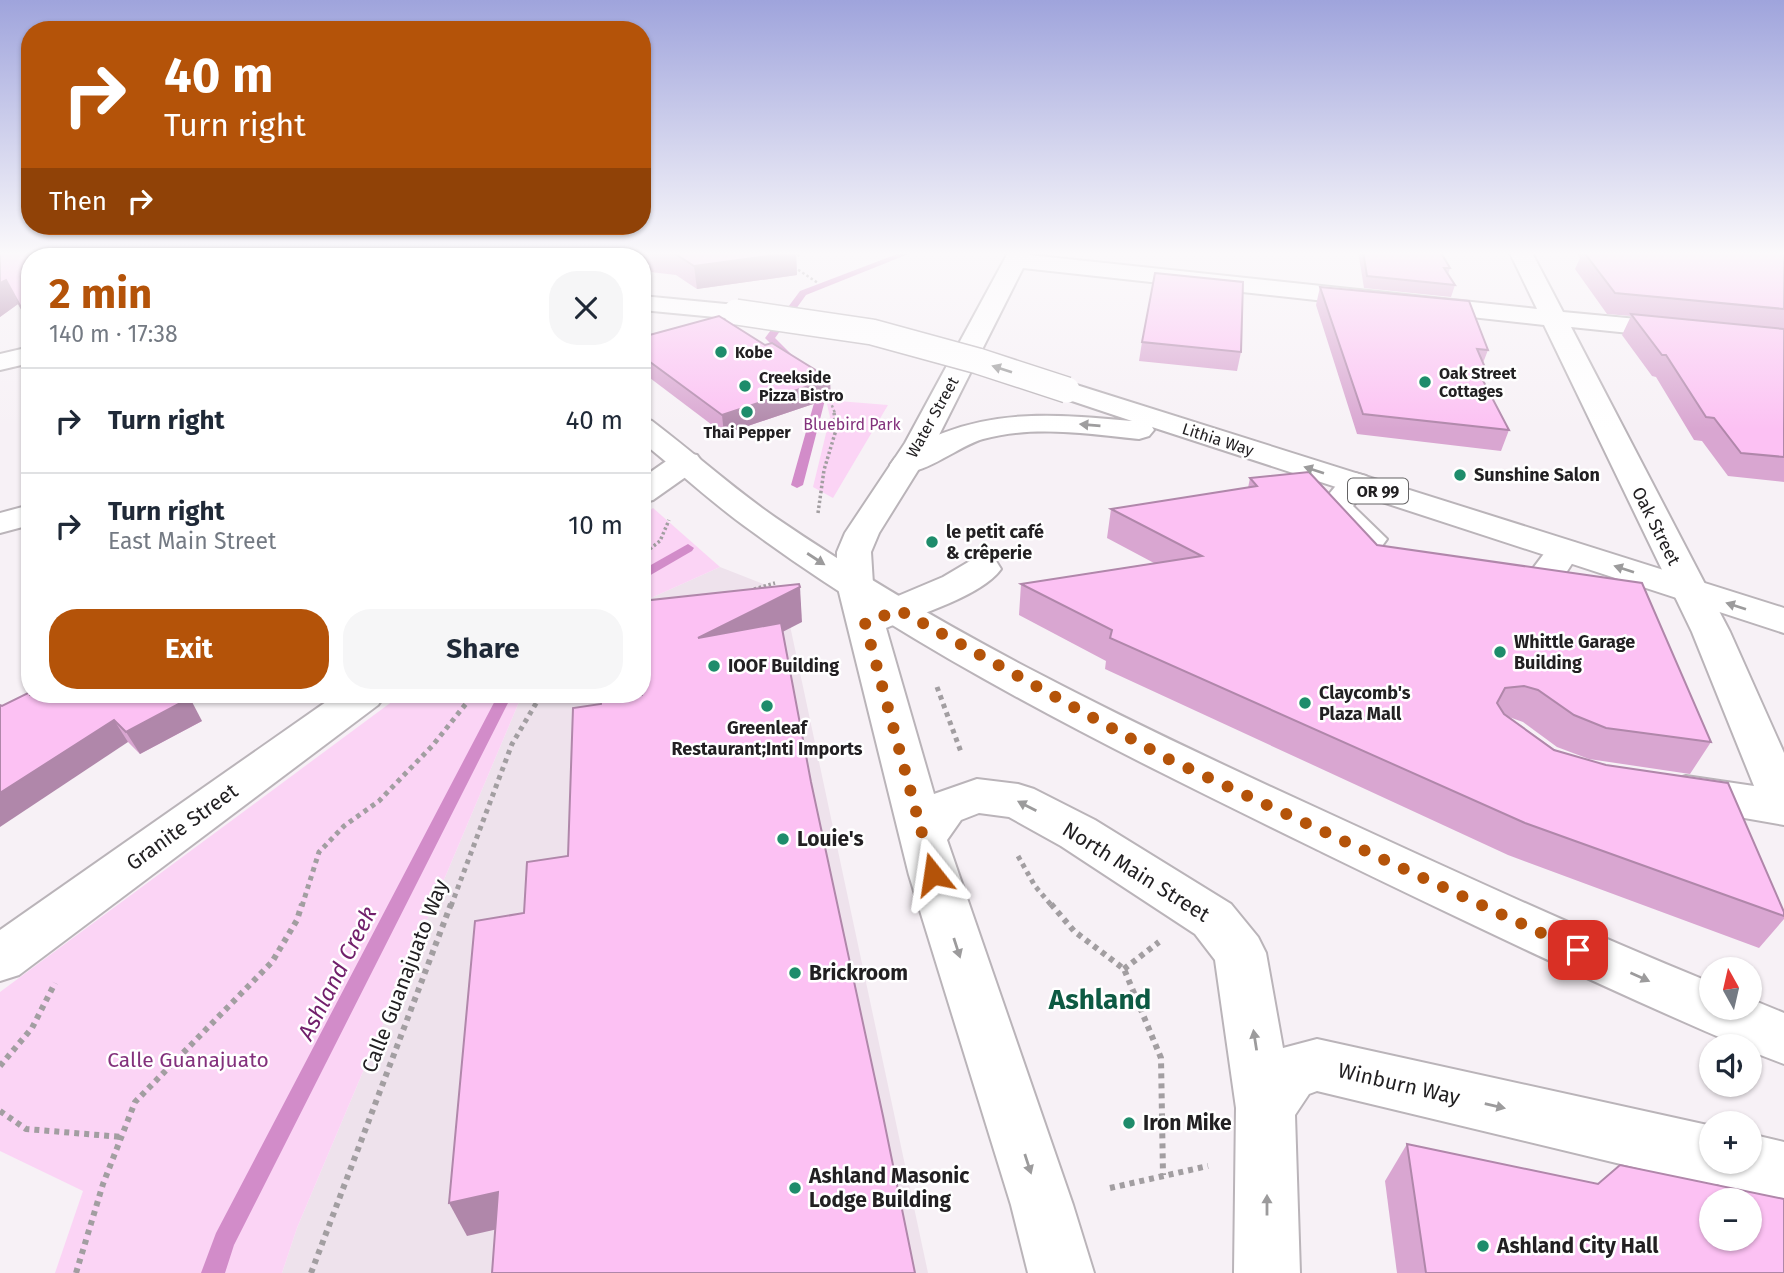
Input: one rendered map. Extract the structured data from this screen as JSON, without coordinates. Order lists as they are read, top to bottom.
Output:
{
  "streets": {
    "street": [
      "Water Street",
      "Lithia Way",
      "OR 99",
      "Oak Street",
      "Granite Street",
      "North Main Street",
      "Winburn Way"
    ],
    "path": ["Calle Guanajuato Way"]
  },
  "crossings": [
    ["Lithia Way", "Oak Street"],
    ["North Main Street", "Winburn Way"]
  ],
  "districts": ["Ashland"],
  "water": ["Ashland Creek"],
  "parks": ["Bluebird Park", "Calle Guanajuato"],
  "places": [
    "Kobe",
    "Oak Street Cottages",
    "Creekside Pizza Bistro",
    "Thai Pepper",
    "Sunshine Salon",
    "le petit café & crêperie",
    "Whittle Garage Building",
    "IOOF Building",
    "Claycomb's Plaza Mall",
    "Greenleaf Restaurant;Inti Imports",
    "Louie's",
    "Brickroom",
    "Iron Mike",
    "Ashland Masonic Lodge Building",
    "Ashland City Hall"
  ],
  "north": "top",
  "page": {
    "turn": ["40 m", "Turn right"],
    "then": "Then",
    "heading": ["2 min", "140 m · 17:38"],
    "list": [
      {
        "name": "Turn right",
        "value": "40 m"
      },
      {
        "name": "Turn right",
        "note": "East Main Street",
        "value": "10 m"
      }
    ],
    "buttons": ["Exit", "Share"],
    "map_buttons": ["+", "−"]
  }
}
